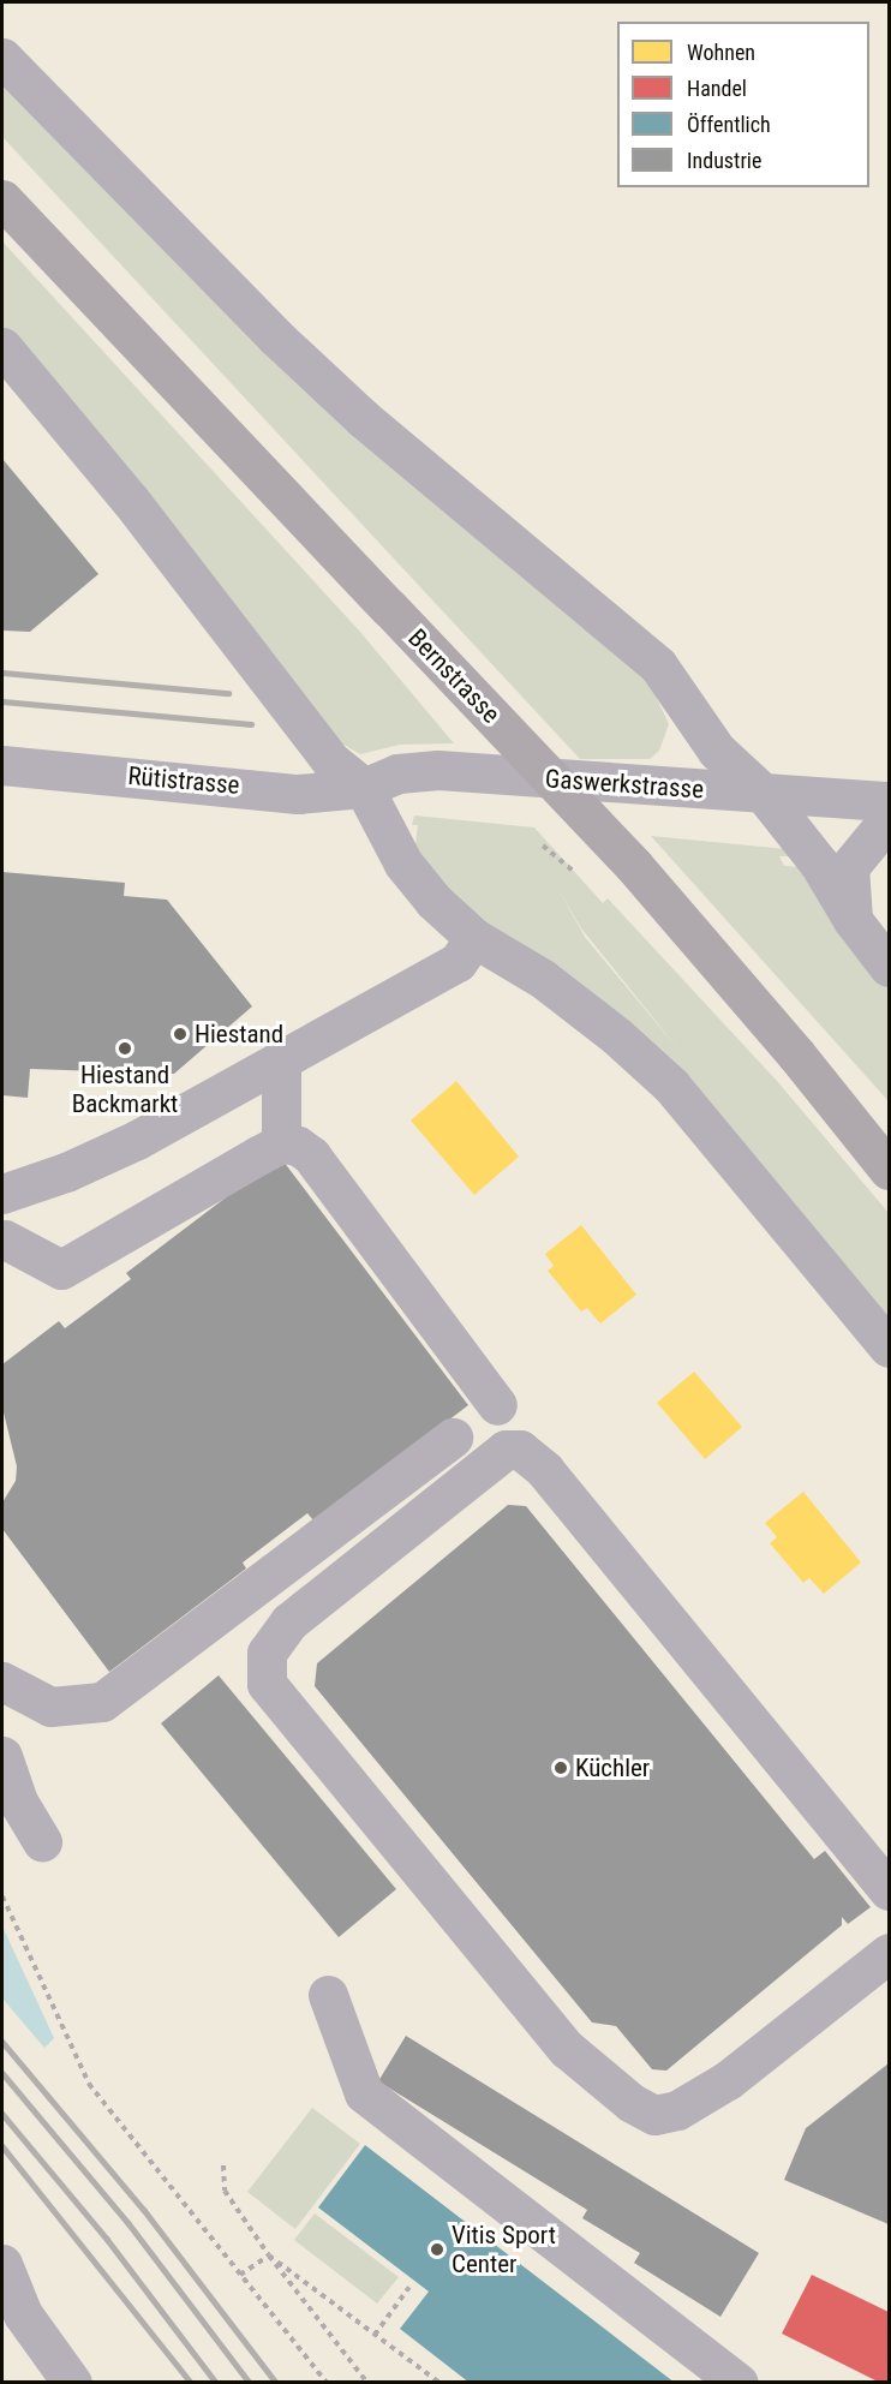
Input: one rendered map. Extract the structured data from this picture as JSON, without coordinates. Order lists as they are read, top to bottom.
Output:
{
  "streets": {
    "main road": ["Bernstrasse"],
    "street": ["Rütistrasse", "Gaswerkstrasse"]
  },
  "crossings": [
    ["Rütistrasse", "Gaswerkstrasse"]
  ],
  "places": [
    "Hiestand",
    "Hiestand Backmarkt",
    "Küchler",
    "Vitis Sport Center"
  ],
  "legend": [
    "Wohnen",
    "Handel",
    "Öffentlich",
    "Industrie"
  ]
}
